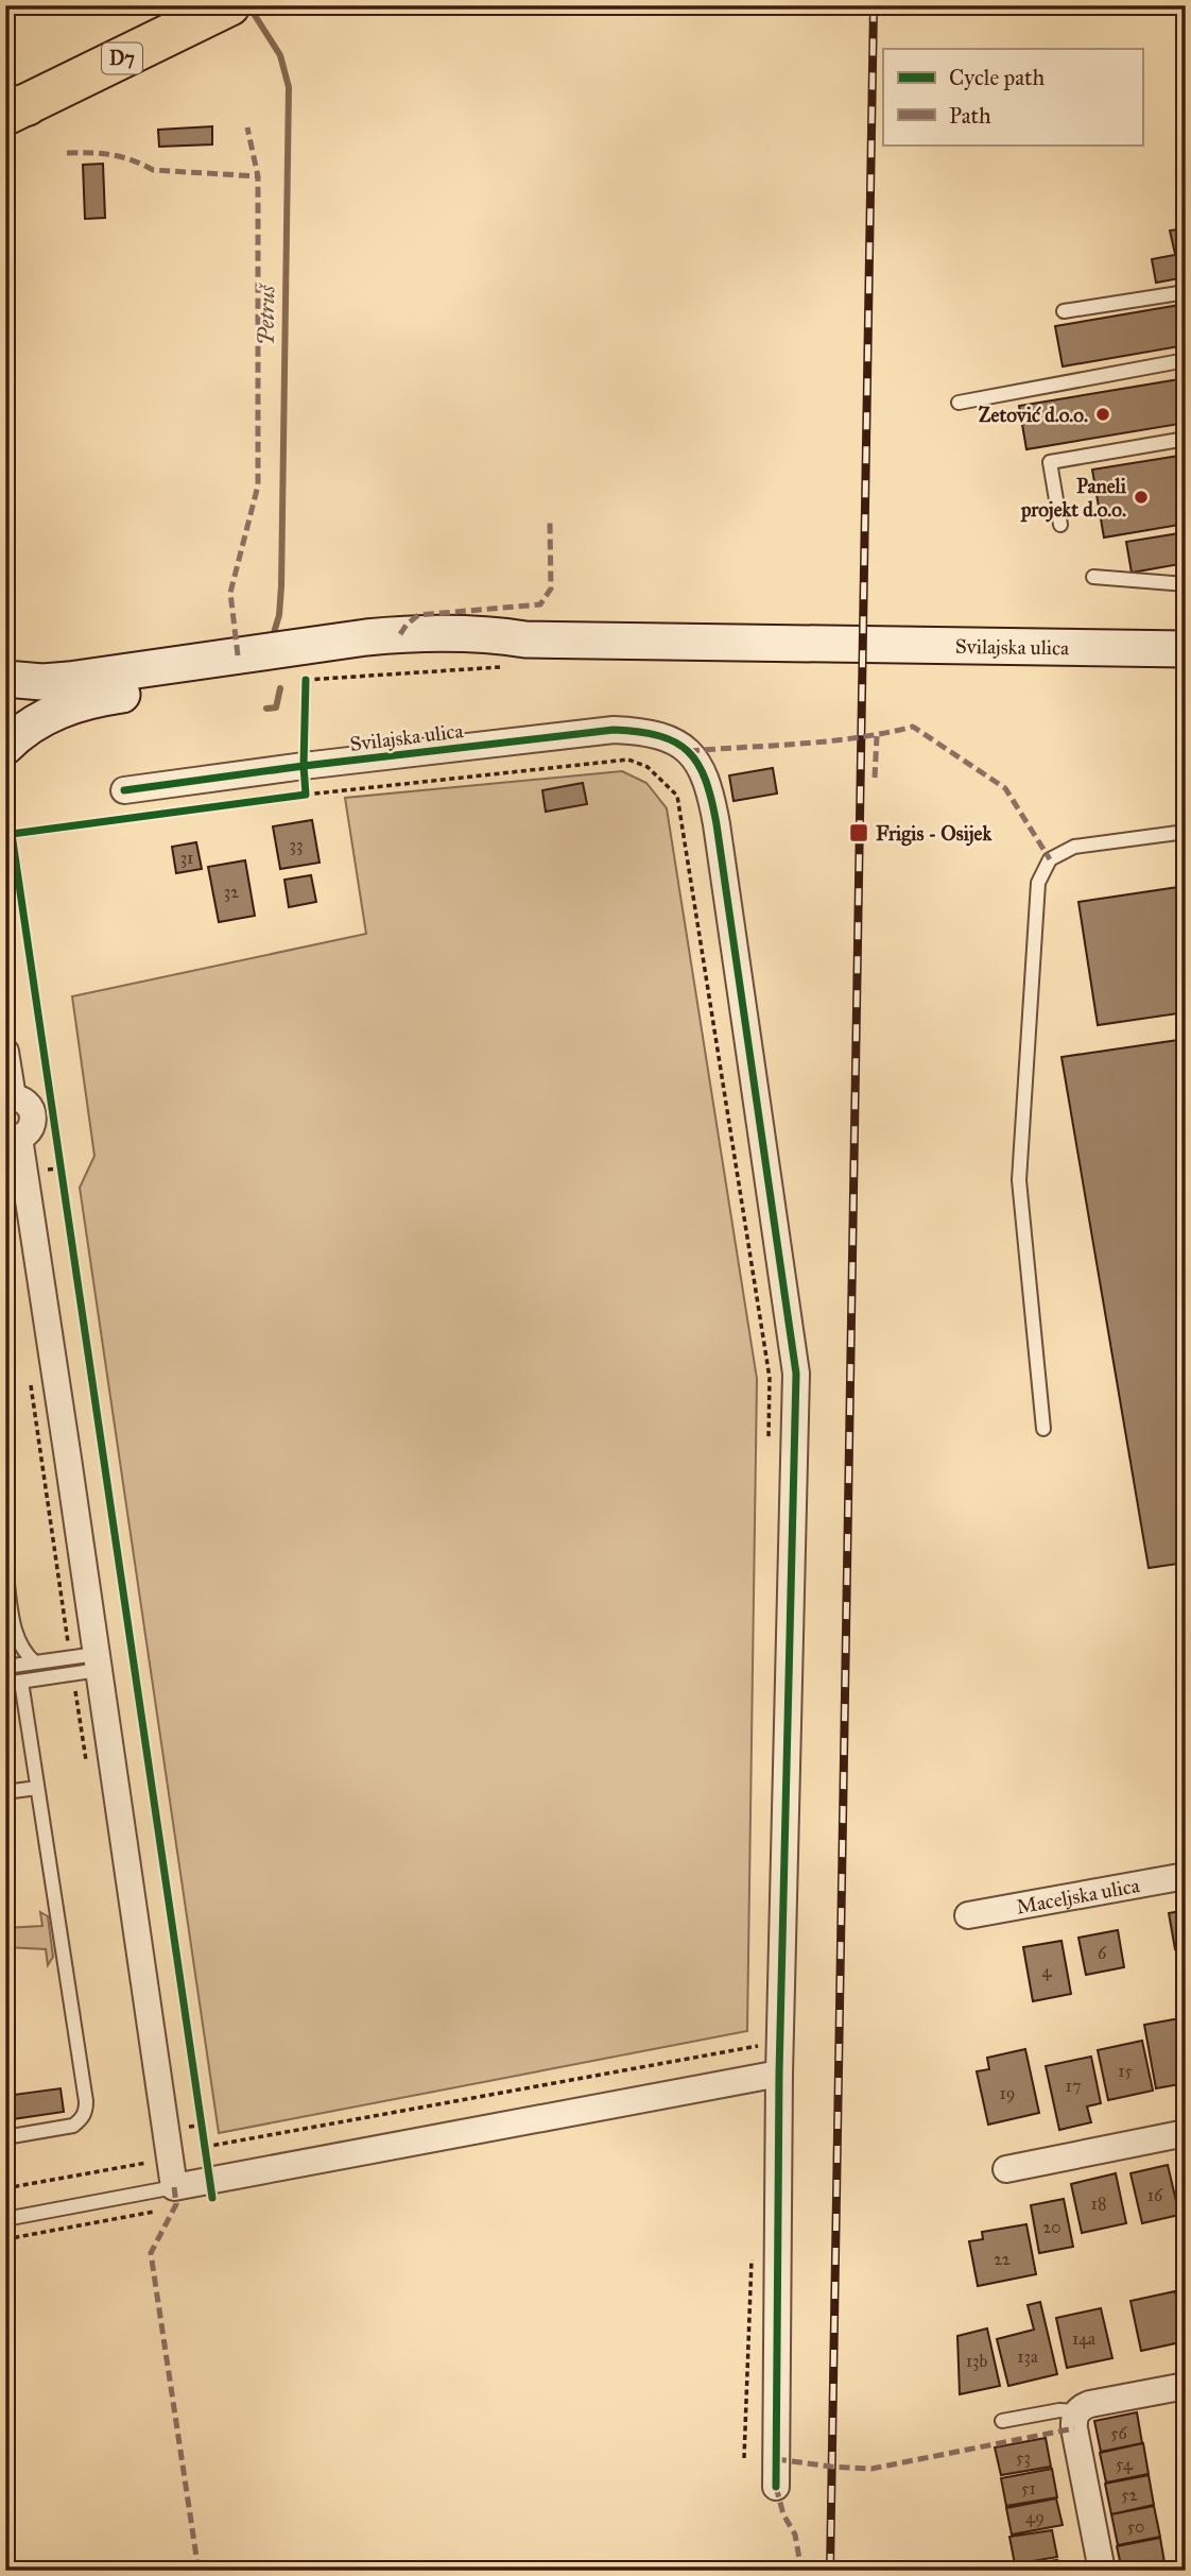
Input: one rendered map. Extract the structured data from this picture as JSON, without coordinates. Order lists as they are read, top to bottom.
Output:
{
  "streets": {
    "main road": ["D7", "Svilajska ulica"],
    "street": ["Maceljska ulica"]
  },
  "water": ["Petruš"],
  "places": {
    "other": ["Zetović d.o.o.", "Paneli projekt d.o.o."],
    "transit": ["Frigis - Osijek"]
  },
  "house_numbers": [
    "33",
    "31",
    "32",
    "6",
    "4",
    "15",
    "17",
    "19",
    "16",
    "18",
    "20",
    "22",
    "14a",
    "13a",
    "13b",
    "56",
    "53",
    "54",
    "51",
    "52",
    "49",
    "50"
  ],
  "legend": ["Cycle path", "Path"]
}
